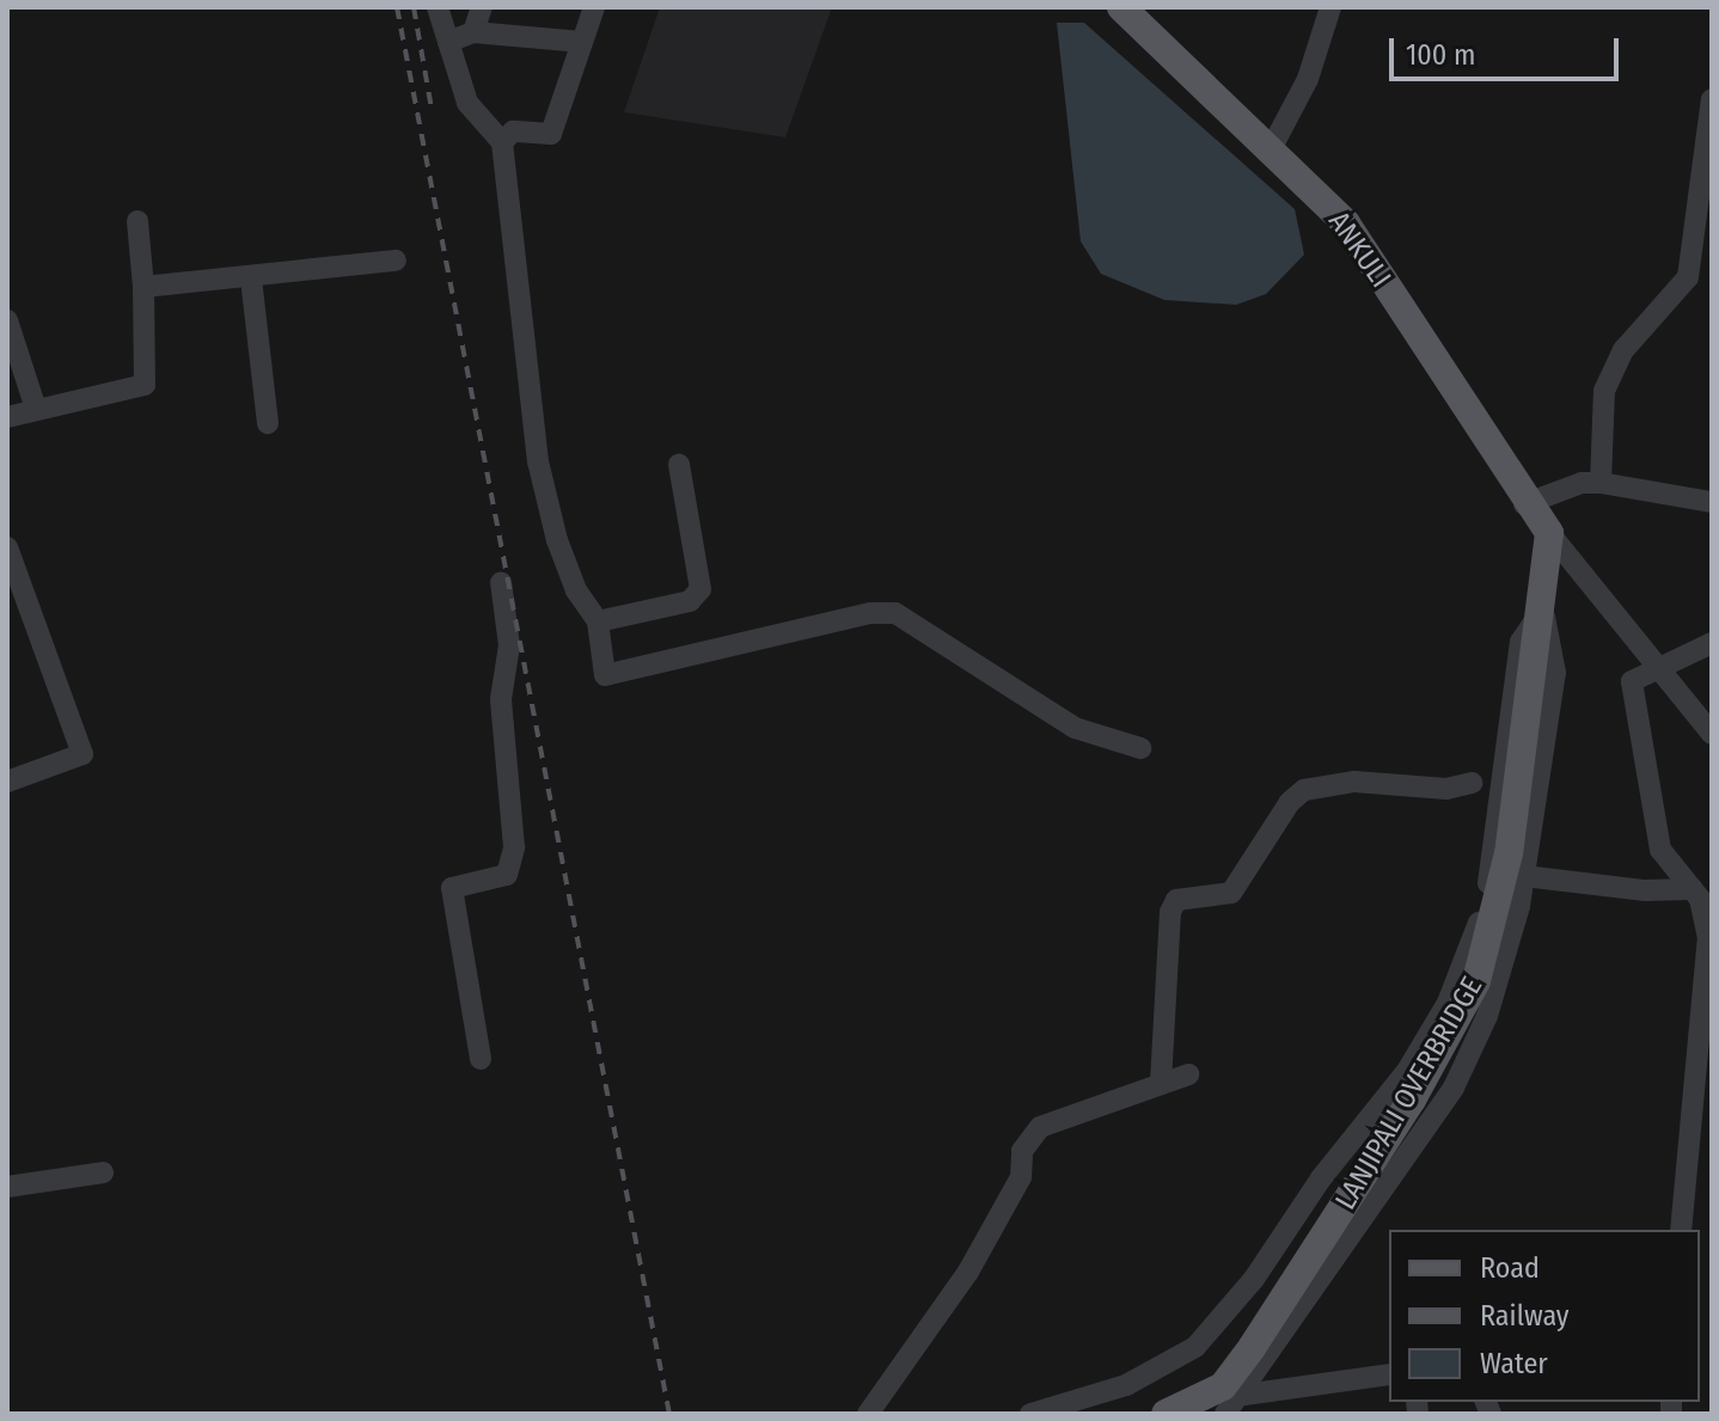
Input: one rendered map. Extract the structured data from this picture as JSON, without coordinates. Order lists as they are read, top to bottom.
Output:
{
  "streets": {
    "main road": ["ANKULI", "LANJIPALI OVERBRIDGE"]
  },
  "crossings": [
    ["ANKULI", "LANJIPALI OVERBRIDGE"]
  ],
  "legend": ["Road", "Railway", "Water"],
  "scale_bar": "100 m"
}
